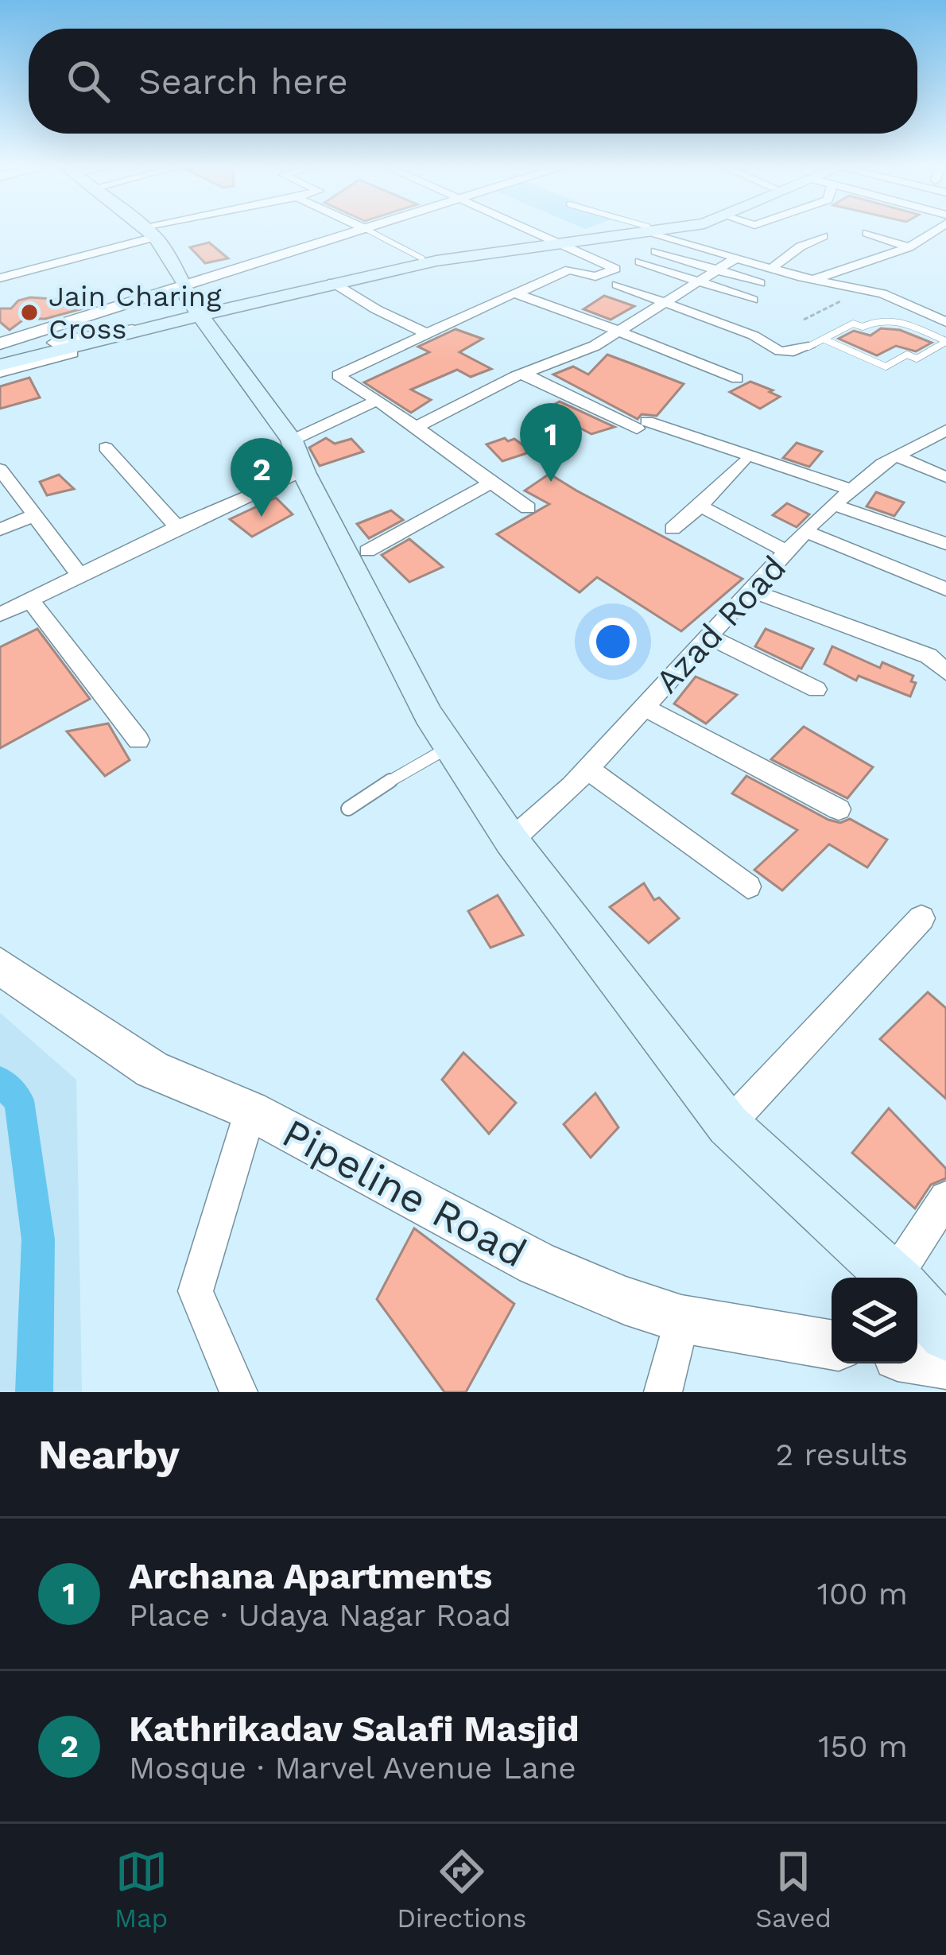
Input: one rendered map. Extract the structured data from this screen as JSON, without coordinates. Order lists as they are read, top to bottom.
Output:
{
  "streets": {
    "street": ["Azad Road", "Pipeline Road"]
  },
  "places": ["Jain Charing Cross"],
  "page": {
    "search": "Search here",
    "pins": ["1", "2"],
    "heading": ["Nearby", "2 results"],
    "list": [
      {
        "mark": "1",
        "name": "Archana Apartments",
        "note": "Place · Udaya Nagar Road",
        "value": "100 m"
      },
      {
        "mark": "2",
        "name": "Kathrikadav Salafi Masjid",
        "note": "Mosque · Marvel Avenue Lane",
        "value": "150 m"
      }
    ],
    "nav": ["Map", "Directions", "Saved"]
  }
}
